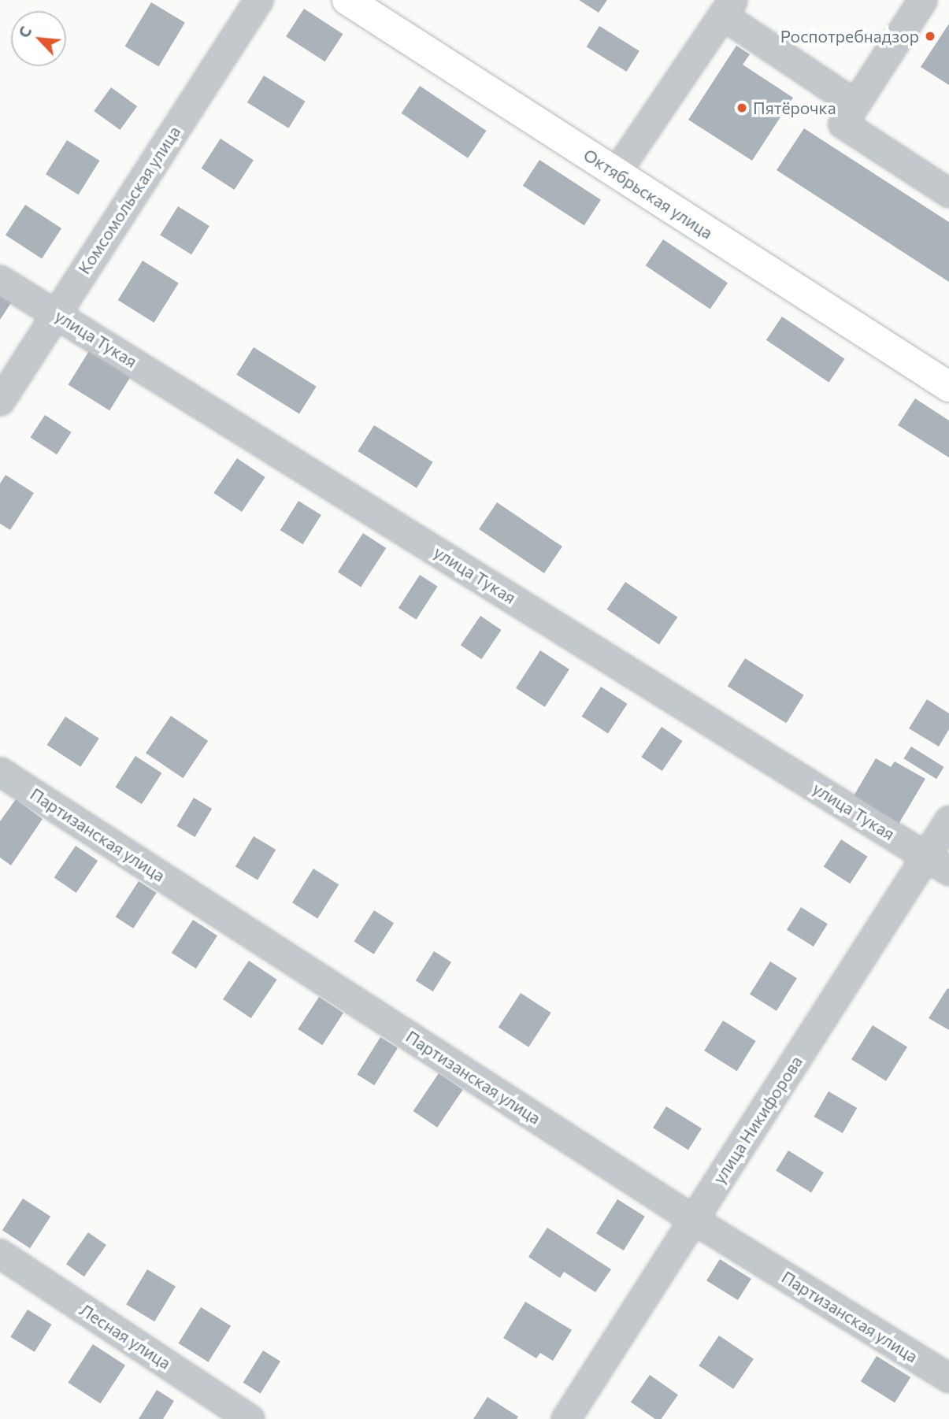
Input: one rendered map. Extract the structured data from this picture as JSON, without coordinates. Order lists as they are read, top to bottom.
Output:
{
  "streets": {
    "main road": ["Октябрьская улица"],
    "street": [
      "Комсомольская улица",
      "улица Тукая",
      "Партизанская улица",
      "улица Никифорова",
      "Лесная улица"
    ]
  },
  "crossings": [
    ["Комсомольская улица", "улица Тукая"],
    ["улица Тукая", "улица Никифорова"],
    ["Партизанская улица", "улица Никифорова"]
  ],
  "places": ["Роспотребнадзор", "Пятёрочка"],
  "north": "top left"
}
